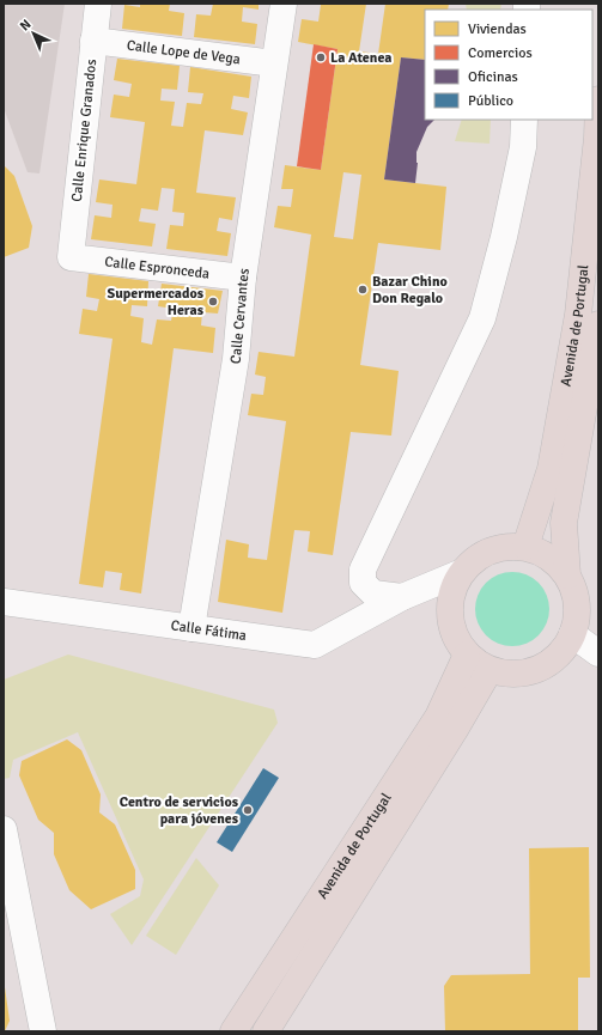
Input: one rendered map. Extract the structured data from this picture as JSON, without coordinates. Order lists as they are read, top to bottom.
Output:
{
  "streets": {
    "main road": ["Avenida de Portugal"],
    "street": [
      "Calle Lope de Vega",
      "Calle Enrique Granados",
      "Calle Espronceda",
      "Calle Cervantes",
      "Calle Fátima"
    ]
  },
  "crossings": [
    ["Calle Lope de Vega", "Calle Enrique Granados"],
    ["Calle Lope de Vega", "Calle Cervantes"],
    ["Calle Enrique Granados", "Calle Espronceda"],
    ["Calle Espronceda", "Calle Cervantes"],
    ["Calle Cervantes", "Calle Fátima"],
    ["Avenida de Portugal", "Calle Fátima"]
  ],
  "places": [
    "La Atenea",
    "Bazar Chino Don Regalo",
    "Supermercados Heras",
    "Centro de servicios para jóvenes"
  ],
  "legend": [
    "Viviendas",
    "Comercios",
    "Oficinas",
    "Público"
  ],
  "north": "top left"
}
